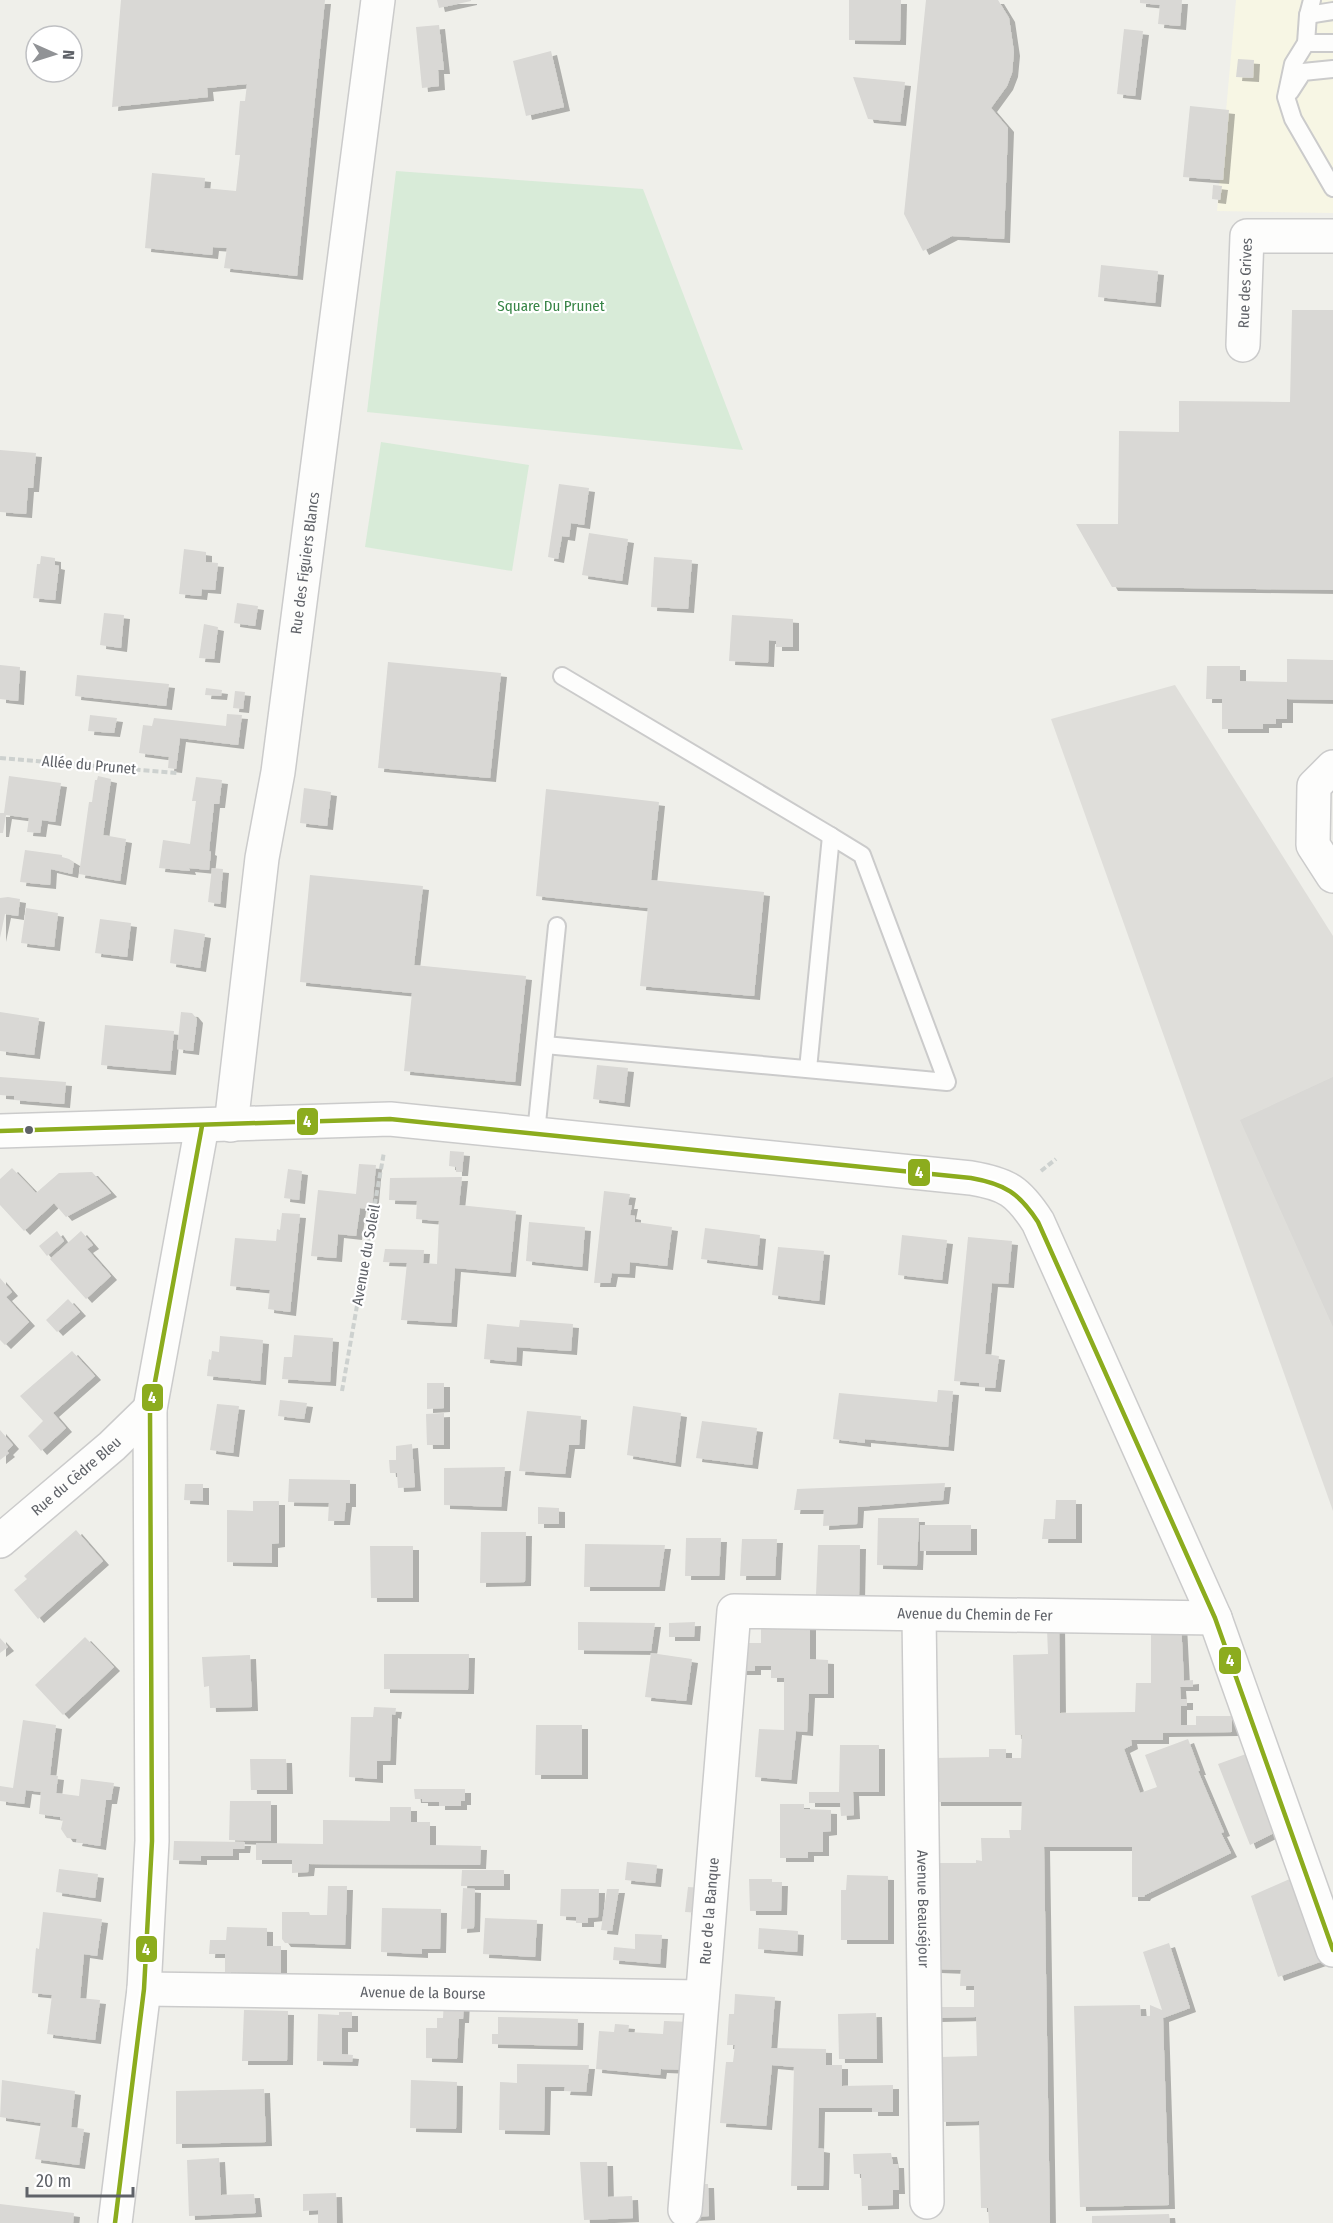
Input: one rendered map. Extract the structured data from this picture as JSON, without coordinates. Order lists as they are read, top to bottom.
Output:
{
  "streets": {
    "street": [
      "Rue des Grives",
      "Rue des Figuiers Blancs",
      "Rue du Cèdre Bleu",
      "Avenue du Chemin de Fer",
      "Avenue Beauséjour",
      "Rue de la Banque",
      "Avenue de la Bourse"
    ],
    "path": ["Allée du Prunet", "Avenue du Soleil"]
  },
  "crossings": [
    ["Rue des Figuiers Blancs", "Rue du Cèdre Bleu"],
    ["Rue des Figuiers Blancs", "Avenue de la Bourse"],
    ["Avenue du Chemin de Fer", "Avenue Beauséjour"],
    ["Avenue du Chemin de Fer", "Rue de la Banque"],
    ["Rue de la Banque", "Avenue de la Bourse"]
  ],
  "parks": ["Square Du Prunet"],
  "lines": ["transit line 4"],
  "scale_bar": "20 m",
  "north": "right"
}
